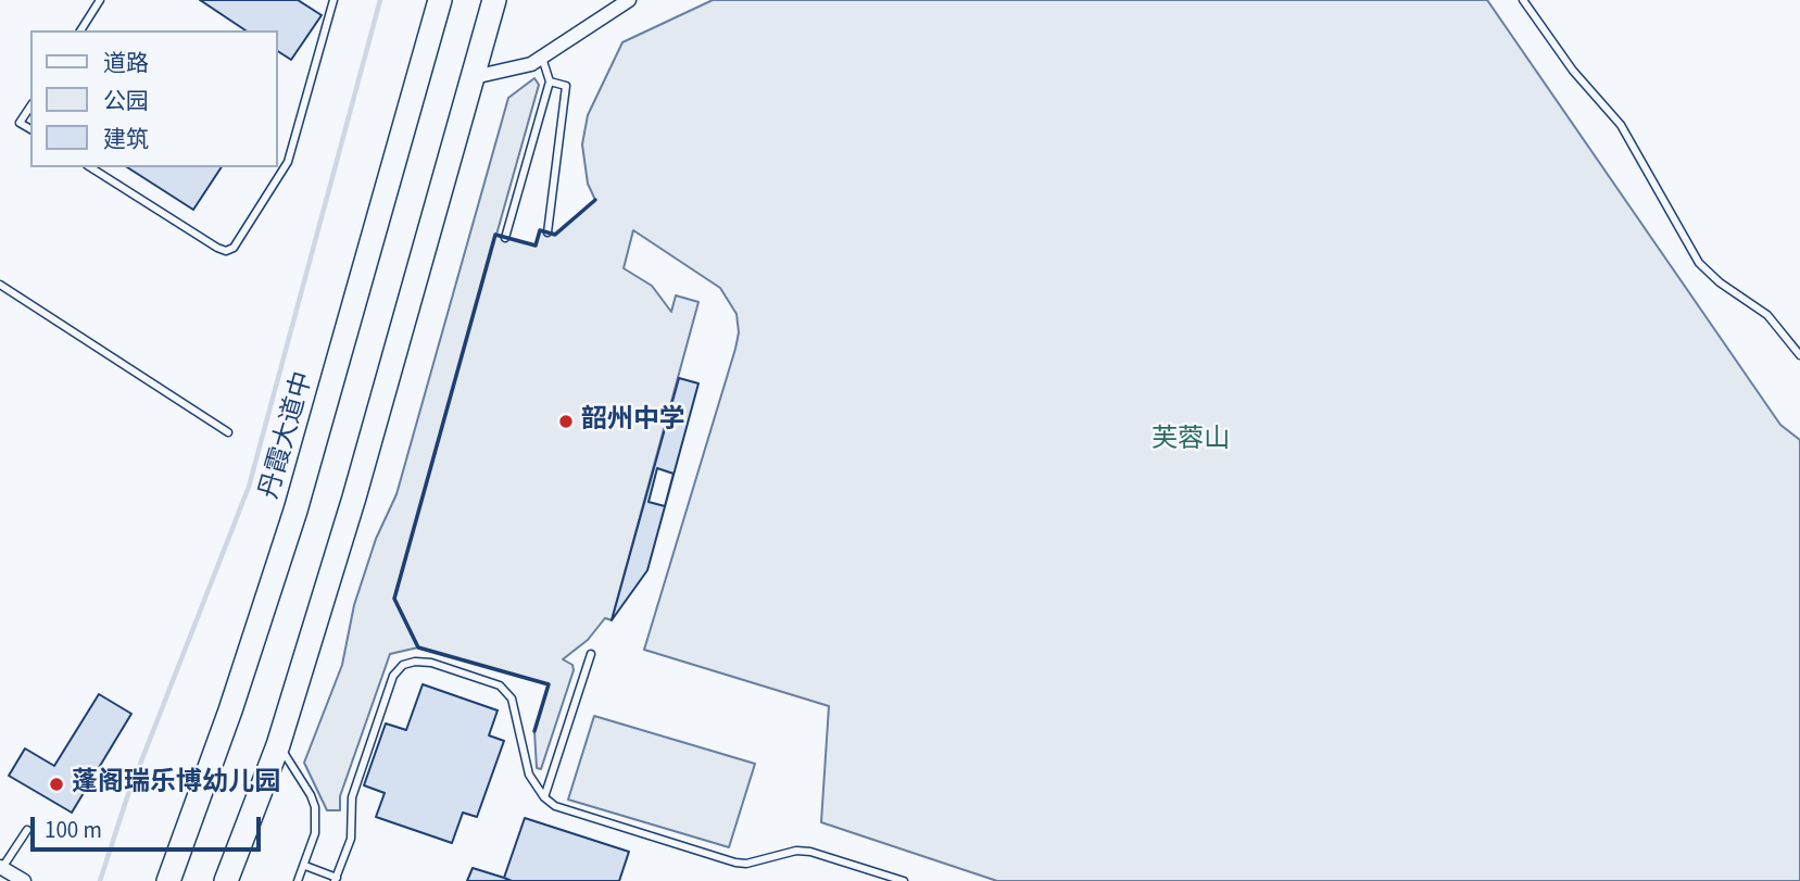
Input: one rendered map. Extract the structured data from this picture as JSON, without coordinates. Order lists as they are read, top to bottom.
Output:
{
  "streets": {
    "main road": ["丹霞大道中"]
  },
  "parks": ["芙蓉山"],
  "places": ["韶州中学", "蓬阁瑞乐博幼儿园"],
  "legend": ["道路", "公园", "建筑"],
  "scale_bar": "100 m"
}
